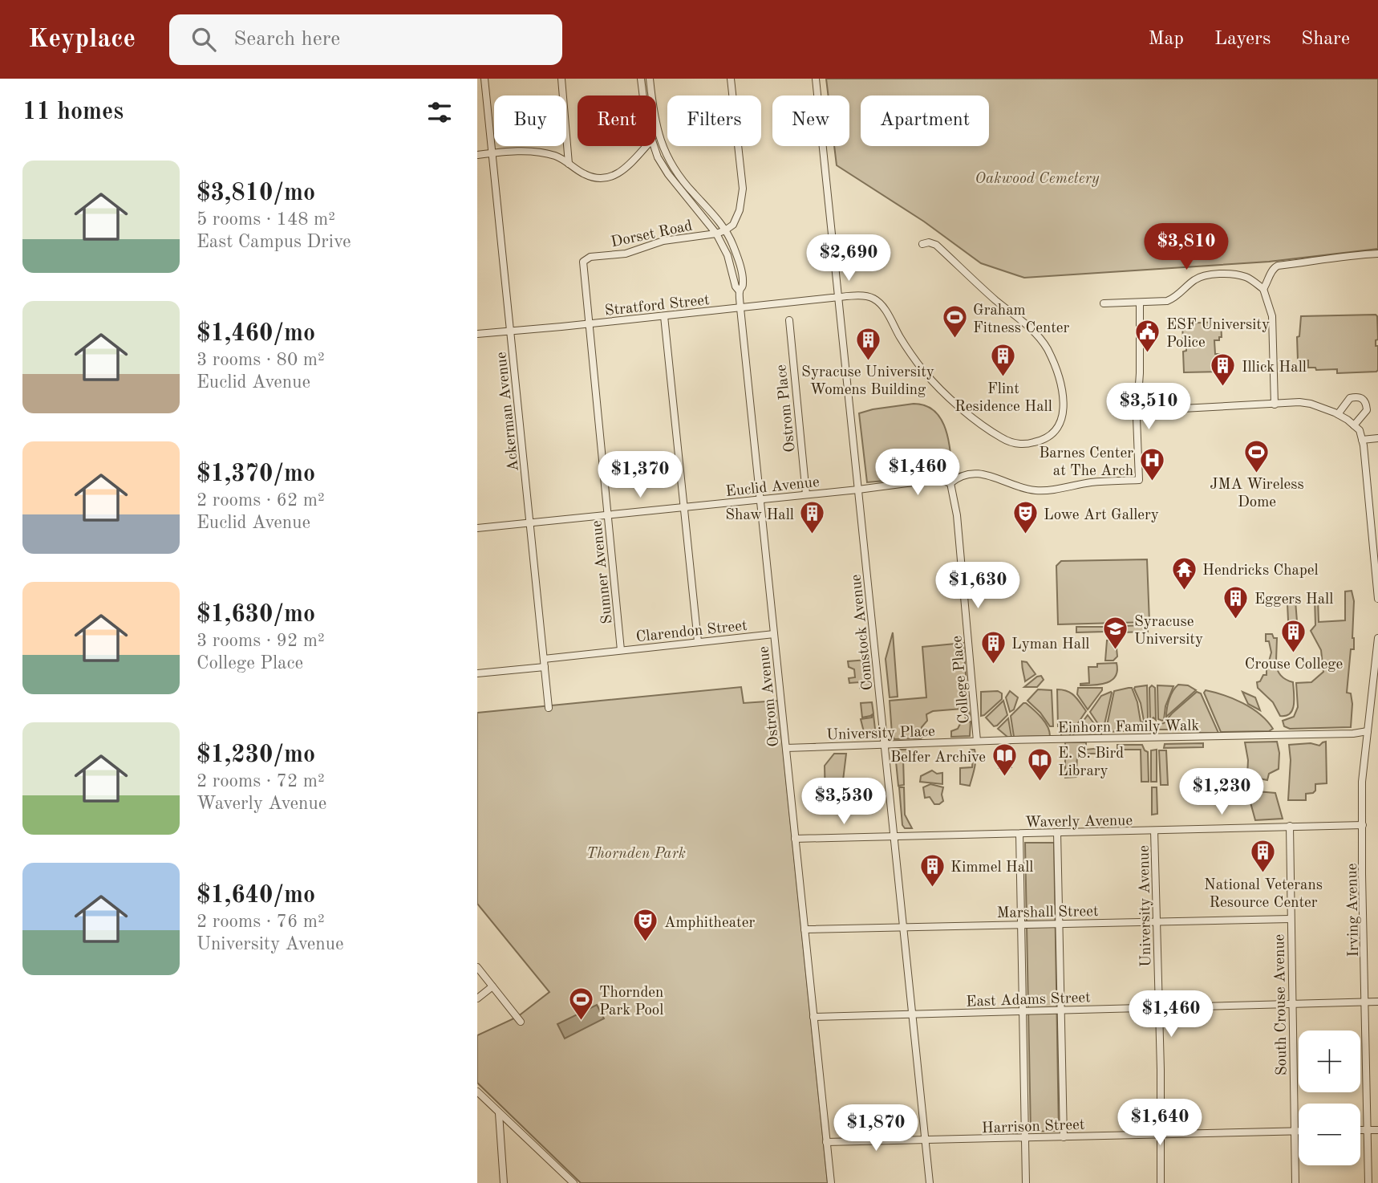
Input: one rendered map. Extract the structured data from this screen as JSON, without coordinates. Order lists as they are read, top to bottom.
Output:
{
  "streets": {
    "street": [
      "Dorset Road",
      "Stratford Street",
      "Ostrom Place",
      "Ackerman Avenue",
      "Euclid Avenue",
      "Sumner Avenue",
      "Clarendon Street",
      "Comstock Avenue",
      "College Place",
      "Ostrom Avenue",
      "Einhorn Family Walk",
      "University Place",
      "Waverly Avenue",
      "University Avenue",
      "Irving Avenue",
      "Marshall Street",
      "East Adams Street",
      "South Crouse Avenue",
      "Harrison Street"
    ]
  },
  "crossings": [
    ["Dorset Road", "Stratford Street"],
    ["Dorset Road", "Sumner Avenue"],
    ["Stratford Street", "Ackerman Avenue"],
    ["Stratford Street", "Sumner Avenue"],
    ["Stratford Street", "Comstock Avenue"],
    ["Stratford Street", "Ostrom Avenue"],
    ["Ostrom Place", "Euclid Avenue"],
    ["Ackerman Avenue", "Euclid Avenue"],
    ["Ackerman Avenue", "Clarendon Street"],
    ["Euclid Avenue", "Sumner Avenue"],
    ["Euclid Avenue", "Comstock Avenue"],
    ["Euclid Avenue", "College Place"],
    ["Euclid Avenue", "Ostrom Avenue"],
    ["Sumner Avenue", "Clarendon Street"],
    ["Clarendon Street", "Ostrom Avenue"],
    ["Comstock Avenue", "University Place"],
    ["Comstock Avenue", "Waverly Avenue"],
    ["Comstock Avenue", "Marshall Street"],
    ["Comstock Avenue", "East Adams Street"],
    ["Comstock Avenue", "Harrison Street"],
    ["College Place", "Einhorn Family Walk"],
    ["College Place", "University Place"],
    ["Ostrom Avenue", "University Place"],
    ["Ostrom Avenue", "Waverly Avenue"],
    ["Ostrom Avenue", "Marshall Street"],
    ["Ostrom Avenue", "East Adams Street"],
    ["Ostrom Avenue", "Harrison Street"],
    ["Einhorn Family Walk", "University Place"],
    ["Einhorn Family Walk", "Irving Avenue"],
    ["Waverly Avenue", "University Avenue"],
    ["Waverly Avenue", "Irving Avenue"],
    ["Waverly Avenue", "South Crouse Avenue"],
    ["University Avenue", "Marshall Street"],
    ["University Avenue", "East Adams Street"],
    ["University Avenue", "Harrison Street"],
    ["Irving Avenue", "East Adams Street"],
    ["Marshall Street", "South Crouse Avenue"],
    ["East Adams Street", "South Crouse Avenue"],
    ["South Crouse Avenue", "Harrison Street"]
  ],
  "parks": ["Oakwood Cemetery", "Thornden Park"],
  "places": {
    "sports": ["Graham Fitness Center", "JMA Wireless Dome", "Thornden Park Pool"],
    "public building": ["ESF University Police"],
    "building": [
      "Syracuse University Womens Building",
      "Flint Residence Hall",
      "Illick Hall",
      "Shaw Hall",
      "Eggers Hall",
      "Crouse College",
      "Lyman Hall",
      "National Veterans Resource Center",
      "Kimmel Hall"
    ],
    "hospital": ["Barnes Center at The Arch"],
    "theatre": ["Lowe Art Gallery", "Amphitheater"],
    "temple": ["Hendricks Chapel"],
    "school or university": ["Syracuse University"],
    "library": ["Belfer Archive", "E. S. Bird Library"]
  },
  "page": {
    "header": "Keyplace",
    "search": "Search here",
    "nav": ["Map", "Layers", "Share"],
    "heading": "11 homes",
    "chip": [
      "Buy",
      "Rent",
      "Filters",
      "New",
      "Apartment"
    ],
    "list": [
      {
        "name": "$3,810/mo",
        "note": "5 rooms · 148 m² · East Campus Drive"
      },
      {
        "name": "$1,460/mo",
        "note": "3 rooms · 80 m² · Euclid Avenue"
      },
      {
        "name": "$1,370/mo",
        "note": "2 rooms · 62 m² · Euclid Avenue"
      },
      {
        "name": "$1,630/mo",
        "note": "3 rooms · 92 m² · College Place"
      },
      {
        "name": "$1,230/mo",
        "note": "2 rooms · 72 m² · Waverly Avenue"
      },
      {
        "name": "$1,640/mo",
        "note": "2 rooms · 76 m² · University Avenue"
      }
    ],
    "price": [
      "$3,810",
      "$2,690",
      "$3,510",
      "$1,460",
      "$1,370",
      "$1,630",
      "$1,230",
      "$3,530",
      "$1,460",
      "$1,640",
      "$1,870"
    ],
    "map_buttons": ["+", "−"]
  }
}
